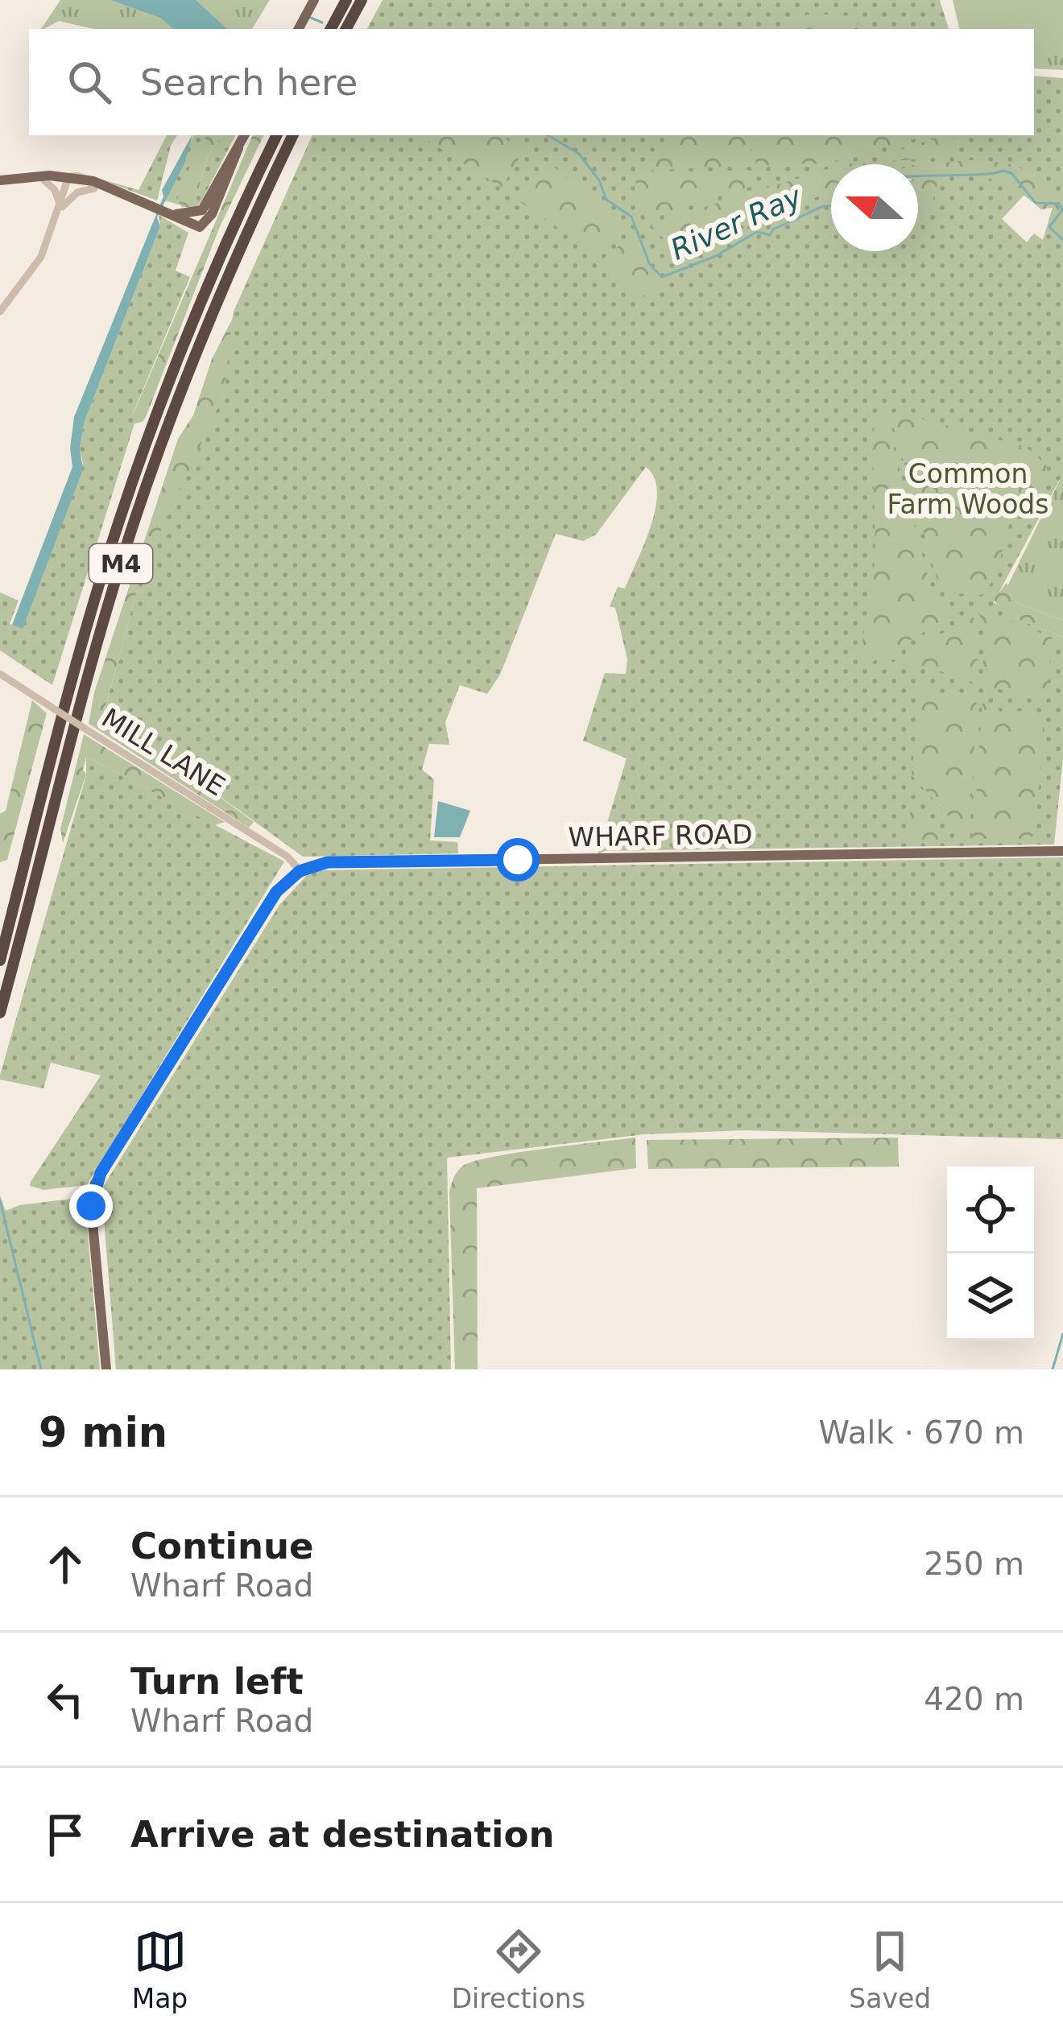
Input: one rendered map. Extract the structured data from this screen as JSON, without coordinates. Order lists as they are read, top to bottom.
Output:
{
  "streets": {
    "highway": ["M4"],
    "main road": ["WHARF ROAD"],
    "street": ["MILL LANE"]
  },
  "crossings": [
    ["MILL LANE", "WHARF ROAD"]
  ],
  "water": ["River Ray"],
  "parks": ["Common Farm Woods"],
  "north": "left",
  "page": {
    "search": "Search here",
    "heading": ["9 min", "Walk · 670 m"],
    "list": [
      ["Continue", "Wharf Road", "250 m"],
      ["Turn left", "Wharf Road", "420 m"],
      "Arrive at destination"
    ],
    "nav": ["Map", "Directions", "Saved"]
  }
}
